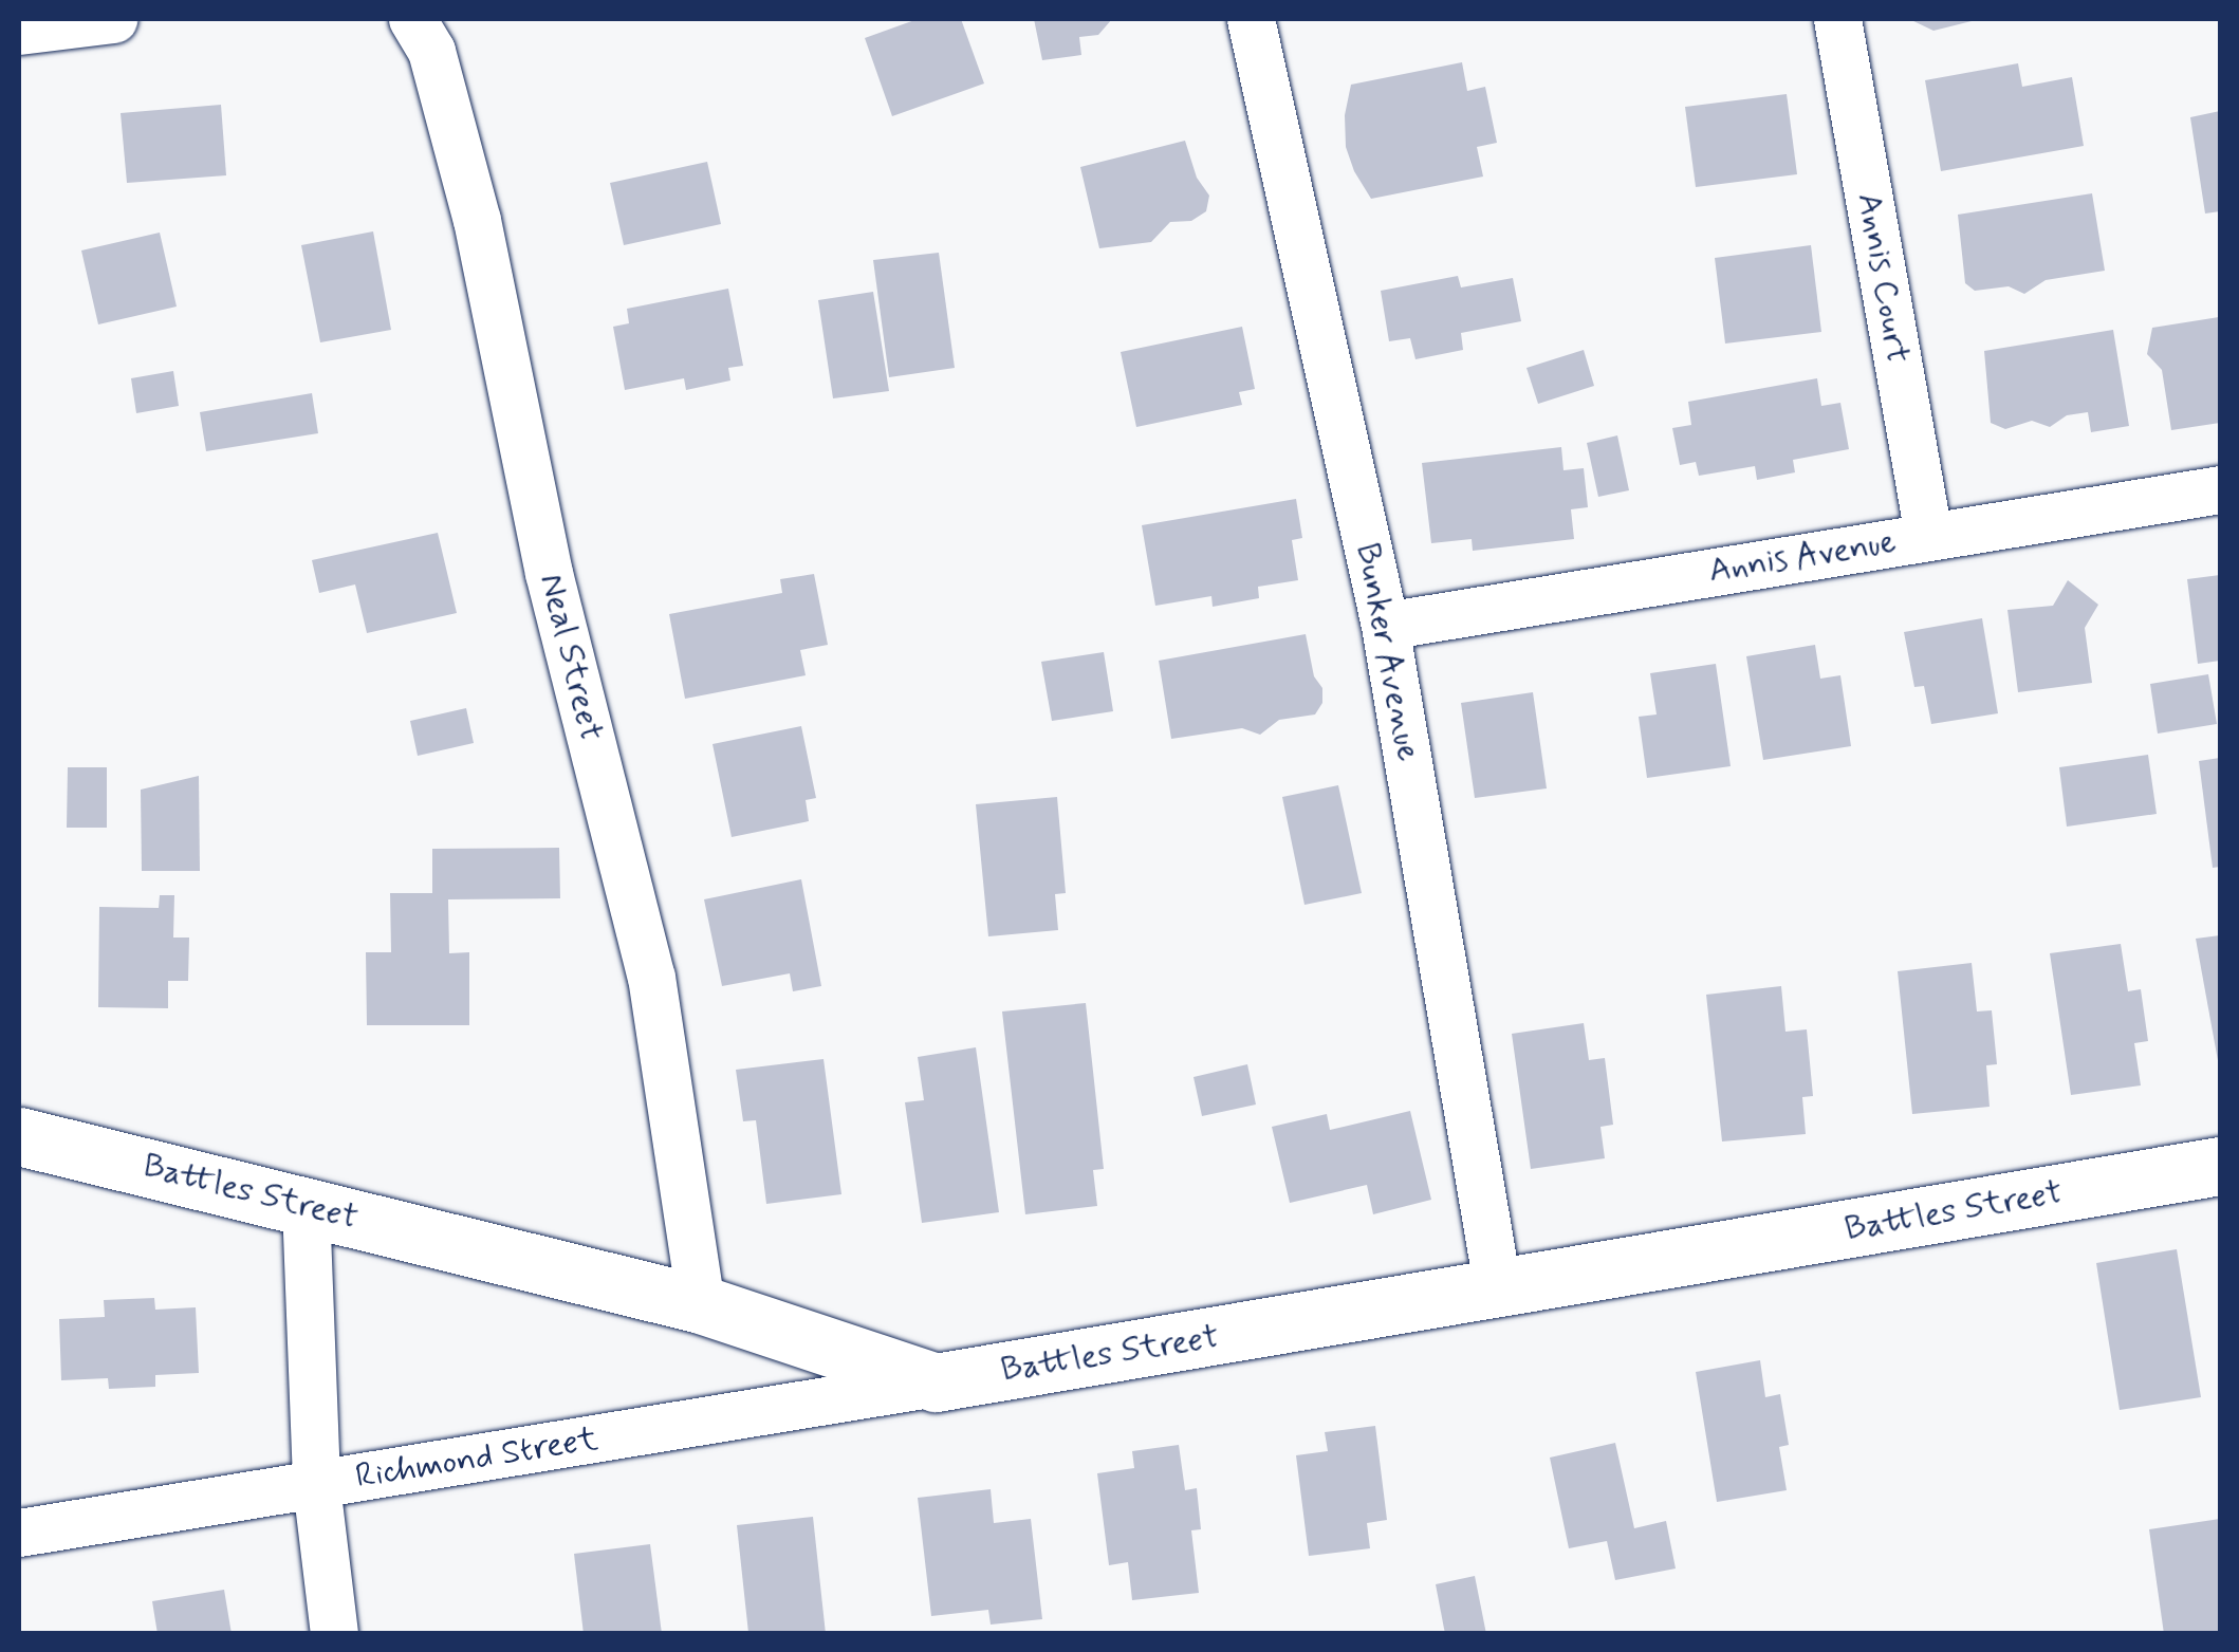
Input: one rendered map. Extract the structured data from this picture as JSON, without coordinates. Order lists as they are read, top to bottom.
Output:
{
  "streets": {
    "street": [
      "Annis Court",
      "Annis Avenue",
      "Bunker Avenue",
      "Neal Street",
      "Battles Street",
      "Richmond Street"
    ]
  },
  "crossings": [
    ["Annis Court", "Annis Avenue"],
    ["Annis Avenue", "Bunker Avenue"],
    ["Bunker Avenue", "Battles Street"],
    ["Neal Street", "Battles Street"],
    ["Battles Street", "Richmond Street"]
  ]
}
